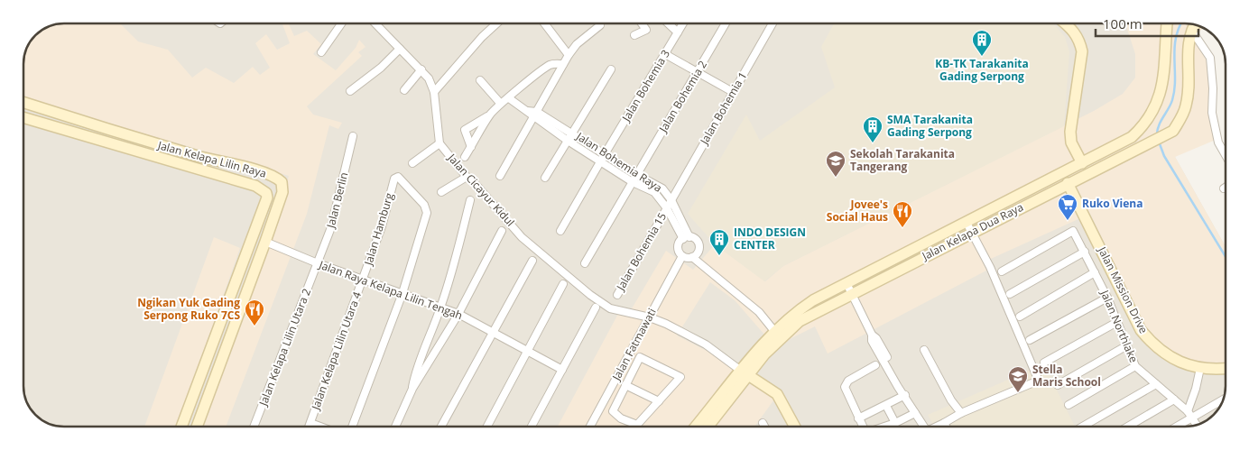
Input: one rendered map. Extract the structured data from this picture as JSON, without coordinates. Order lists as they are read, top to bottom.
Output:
{
  "streets": {
    "street": [
      "Jalan Bohemia 3",
      "Jalan Bohemia 2",
      "Jalan Bohemia 1",
      "Jalan Kelapa Lilin Raya",
      "Jalan Bohemia Raya",
      "Jalan Cicayur Kidul",
      "Jalan Berlin",
      "Jalan Hamburg",
      "Jalan Kelapa Dua Raya",
      "Jalan Bohemia 15",
      "Jalan Raya Kelapa Lilin Tengah",
      "Jalan Mission Drive",
      "Jalan Northlake",
      "Jalan Fatmawati",
      "Jalan Kelapa Lilin Utara 2",
      "Jalan Kelapa Lilin Utara 4"
    ]
  },
  "crossings": [
    ["Jalan Bohemia 3", "Jalan Bohemia Raya"],
    ["Jalan Bohemia 2", "Jalan Bohemia Raya"],
    ["Jalan Bohemia 1", "Jalan Bohemia Raya"],
    ["Jalan Bohemia 1", "Jalan Bohemia 15"],
    ["Jalan Bohemia Raya", "Jalan Bohemia 15"],
    ["Jalan Bohemia Raya", "Jalan Fatmawati"],
    ["Jalan Cicayur Kidul", "Jalan Kelapa Dua Raya"],
    ["Jalan Cicayur Kidul", "Jalan Fatmawati"],
    ["Jalan Berlin", "Jalan Raya Kelapa Lilin Tengah"],
    ["Jalan Berlin", "Jalan Kelapa Lilin Utara 2"],
    ["Jalan Hamburg", "Jalan Raya Kelapa Lilin Tengah"],
    ["Jalan Hamburg", "Jalan Kelapa Lilin Utara 4"],
    ["Jalan Kelapa Dua Raya", "Jalan Mission Drive"],
    ["Jalan Raya Kelapa Lilin Tengah", "Jalan Kelapa Lilin Utara 2"],
    ["Jalan Raya Kelapa Lilin Tengah", "Jalan Kelapa Lilin Utara 4"]
  ],
  "places": {
    "building": ["KB-TK Tarakanita Gading Serpong", "SMA Tarakanita Gading Serpong", "INDO DESIGN CENTER"],
    "school or university": ["Sekolah Tarakanita Tangerang", "Stella Maris School"],
    "supermarket": ["Ruko Viena"],
    "restaurant": ["Jovee's Social Haus", "Ngikan Yuk Gading Serpong Ruko 7CS"]
  },
  "scale_bar": "100 m"
}
